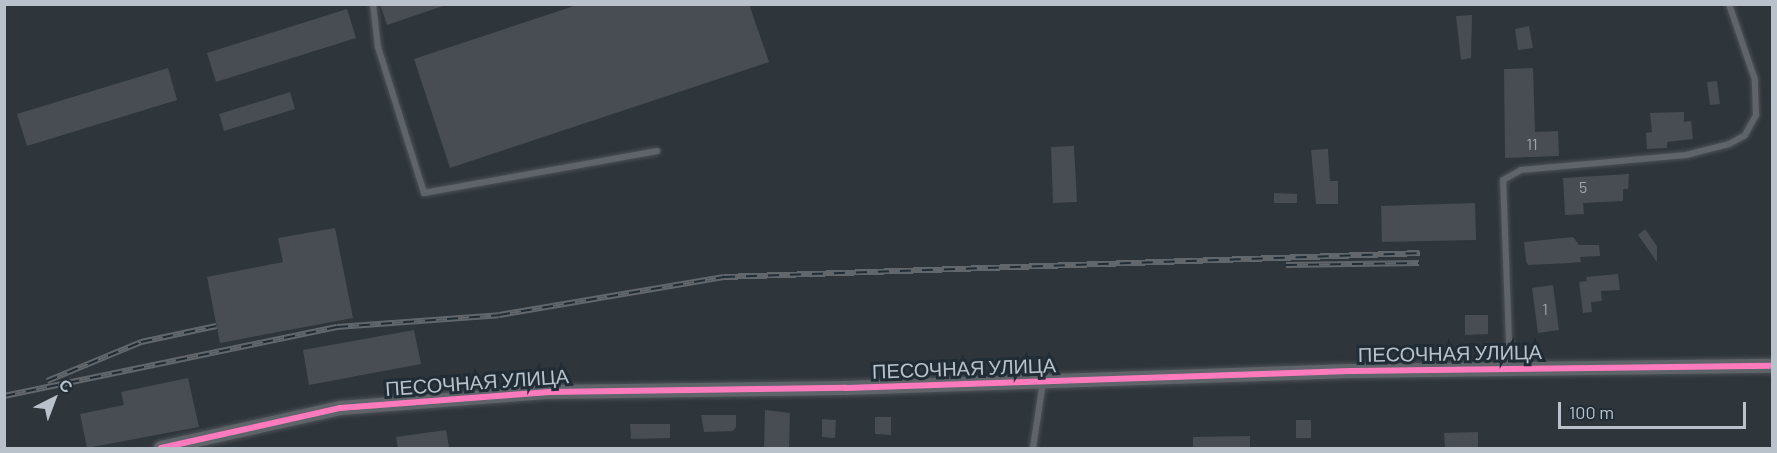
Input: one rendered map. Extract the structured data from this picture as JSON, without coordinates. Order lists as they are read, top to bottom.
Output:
{
  "streets": {
    "street": ["ПЕСОЧНАЯ УЛИЦА"]
  },
  "house_numbers": ["11", "5", "1"],
  "scale_bar": "100 m",
  "north": "top right"
}
